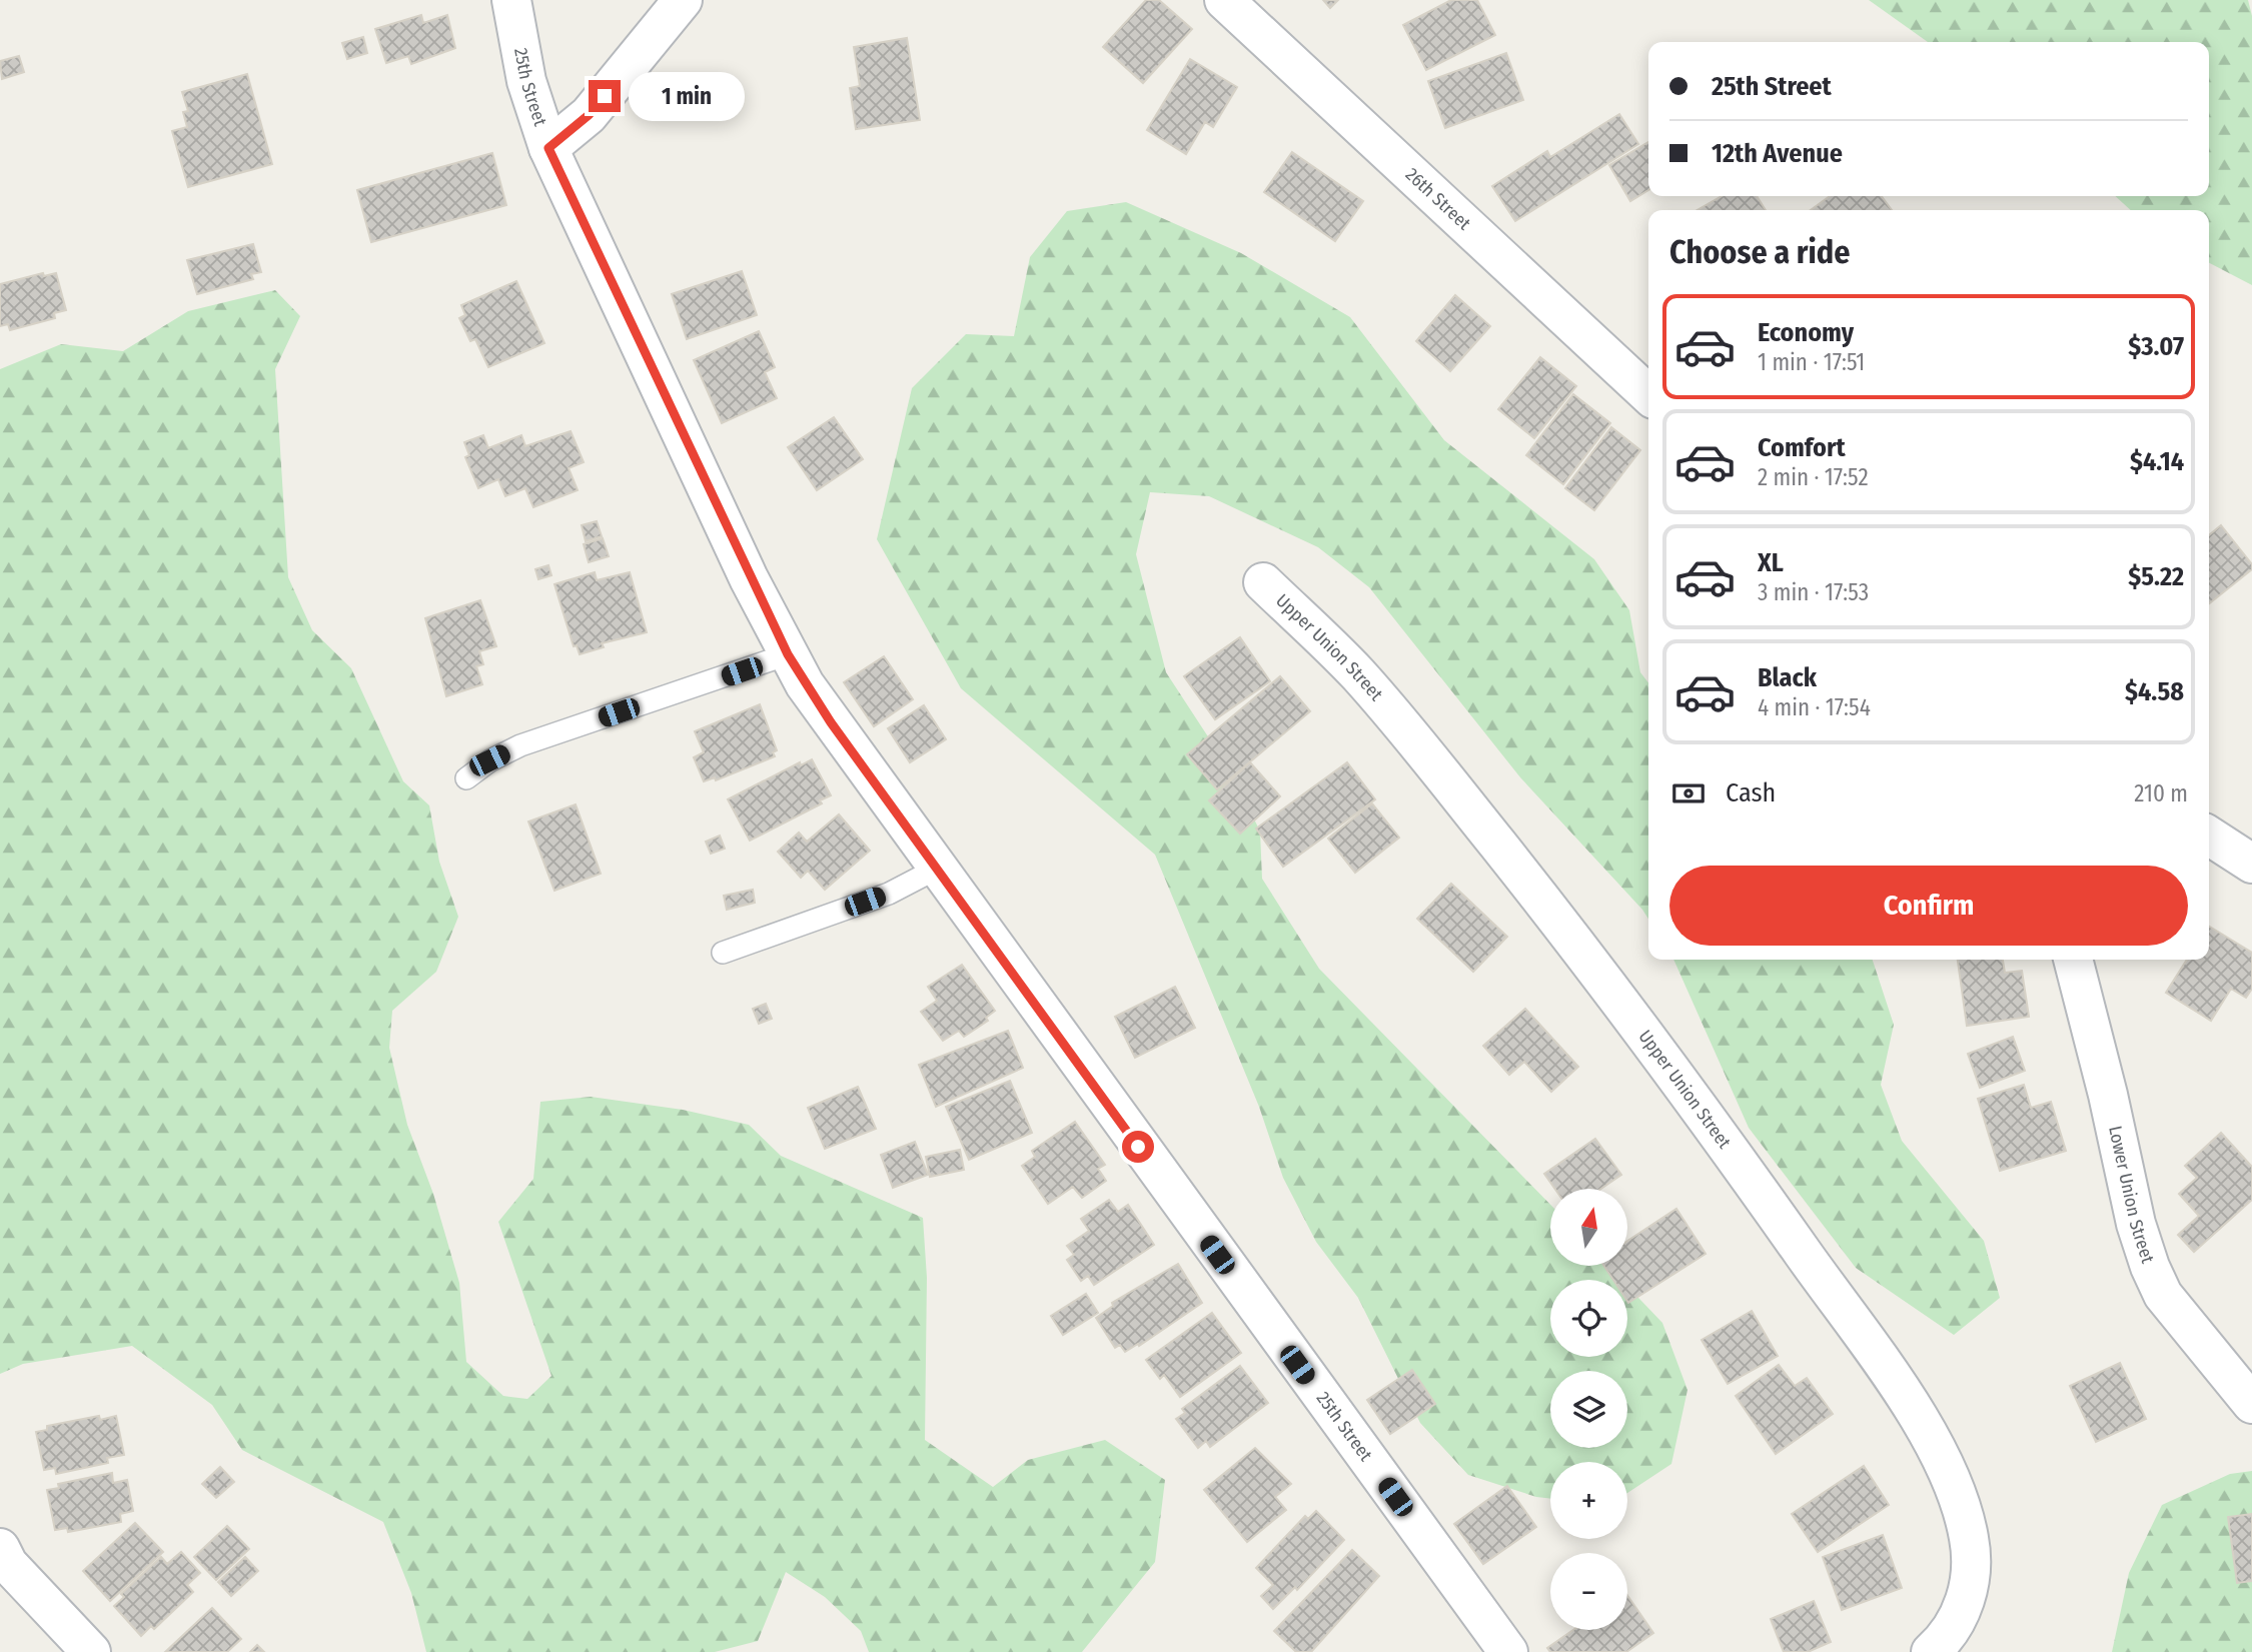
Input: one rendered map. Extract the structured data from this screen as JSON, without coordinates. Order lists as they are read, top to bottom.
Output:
{
  "streets": {
    "street": [
      "25th Street",
      "26th Street",
      "Upper Union Street",
      "Lower Union Street"
    ]
  },
  "north": "top",
  "page": {
    "banner": ["25th Street", "12th Avenue"],
    "bubble": "1 min",
    "heading": "Choose a ride",
    "list": [
      {
        "name": "Economy",
        "note": "1 min · 17:51",
        "value": "$3.07"
      },
      {
        "name": "Comfort",
        "note": "2 min · 17:52",
        "value": "$4.14"
      },
      {
        "name": "XL",
        "note": "3 min · 17:53",
        "value": "$5.22"
      },
      {
        "name": "Black",
        "note": "4 min · 17:54",
        "value": "$4.58"
      }
    ],
    "pay": ["Cash", "210 m"],
    "buttons": "Confirm",
    "map_buttons": ["+", "−"]
  }
}
